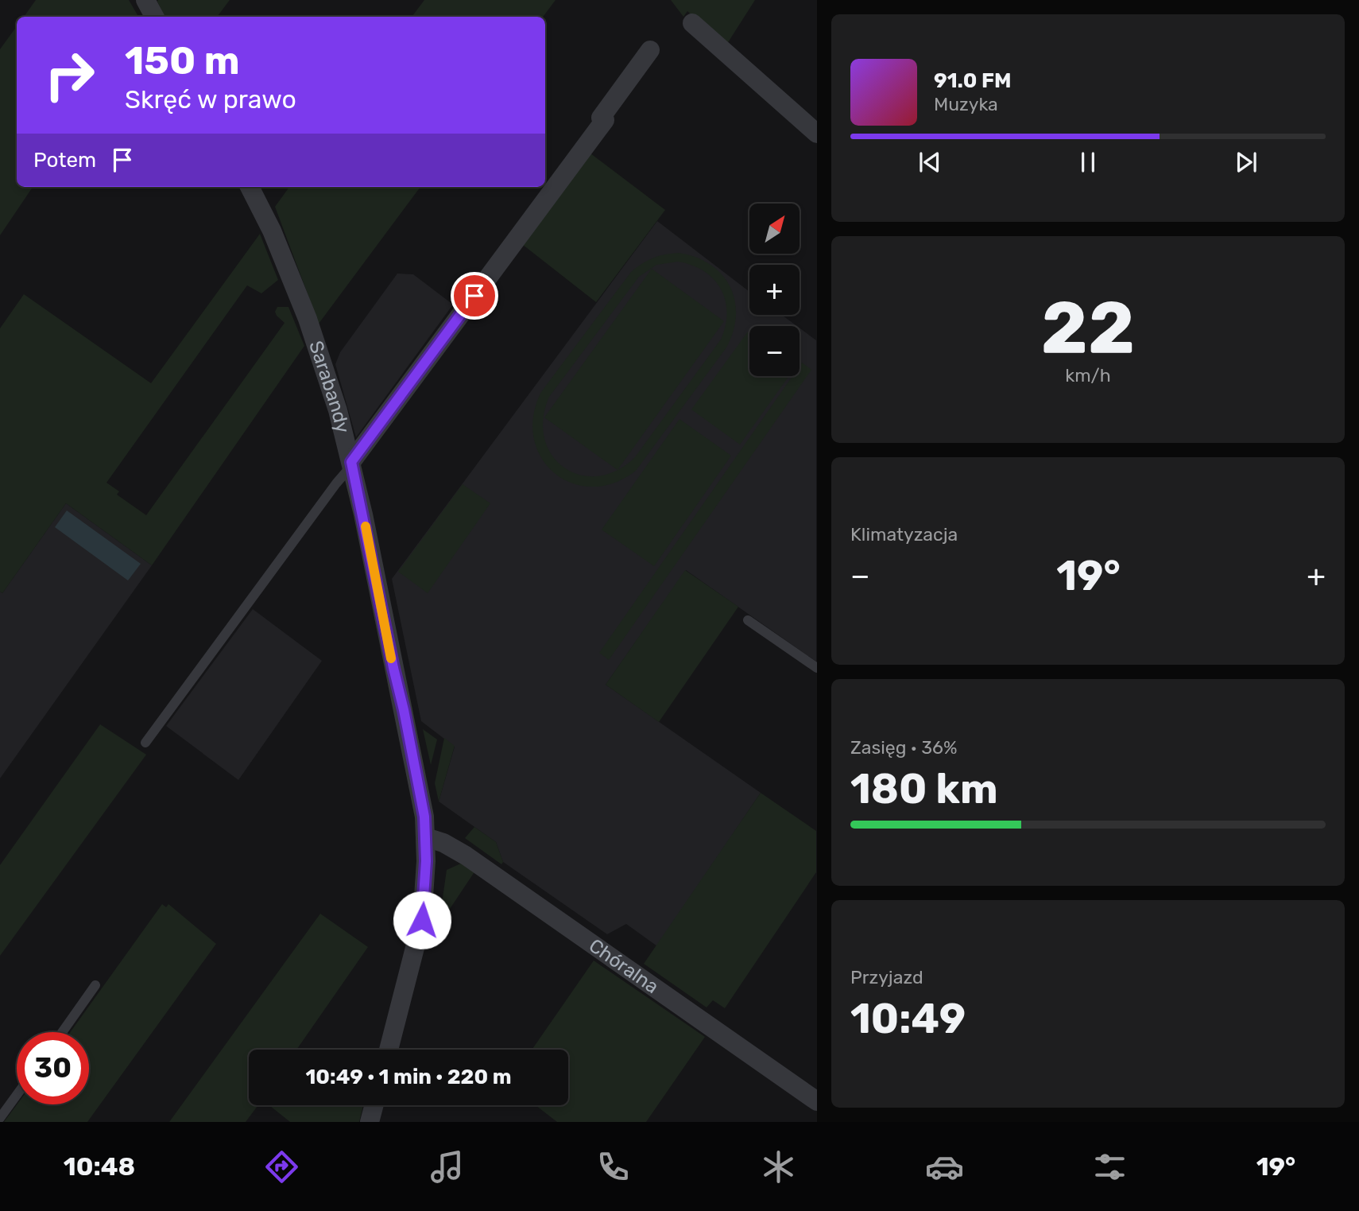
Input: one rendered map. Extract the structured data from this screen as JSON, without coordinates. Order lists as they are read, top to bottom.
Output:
{
  "streets": {
    "street": ["Sarabandy", "Chóralna"]
  },
  "crossings": [
    ["Sarabandy", "Chóralna"]
  ],
  "north": "top right",
  "page": {
    "turn": ["150 m", "Skręć w prawo"],
    "song": ["91.0 FM", "Muzyka"],
    "then": "Potem",
    "map_buttons": ["+", "−"],
    "tile": [
      ["22", "km/h"],
      "Klimatyzacja",
      ["Zasięg · 36%", "180 km"],
      ["Przyjazd", "10:49"]
    ],
    "heat": ["−", "19°", "+"],
    "limit": "30",
    "trip": "10:49 · 1 min · 220 m",
    "tabs": ["10:48", "19°"]
  }
}
